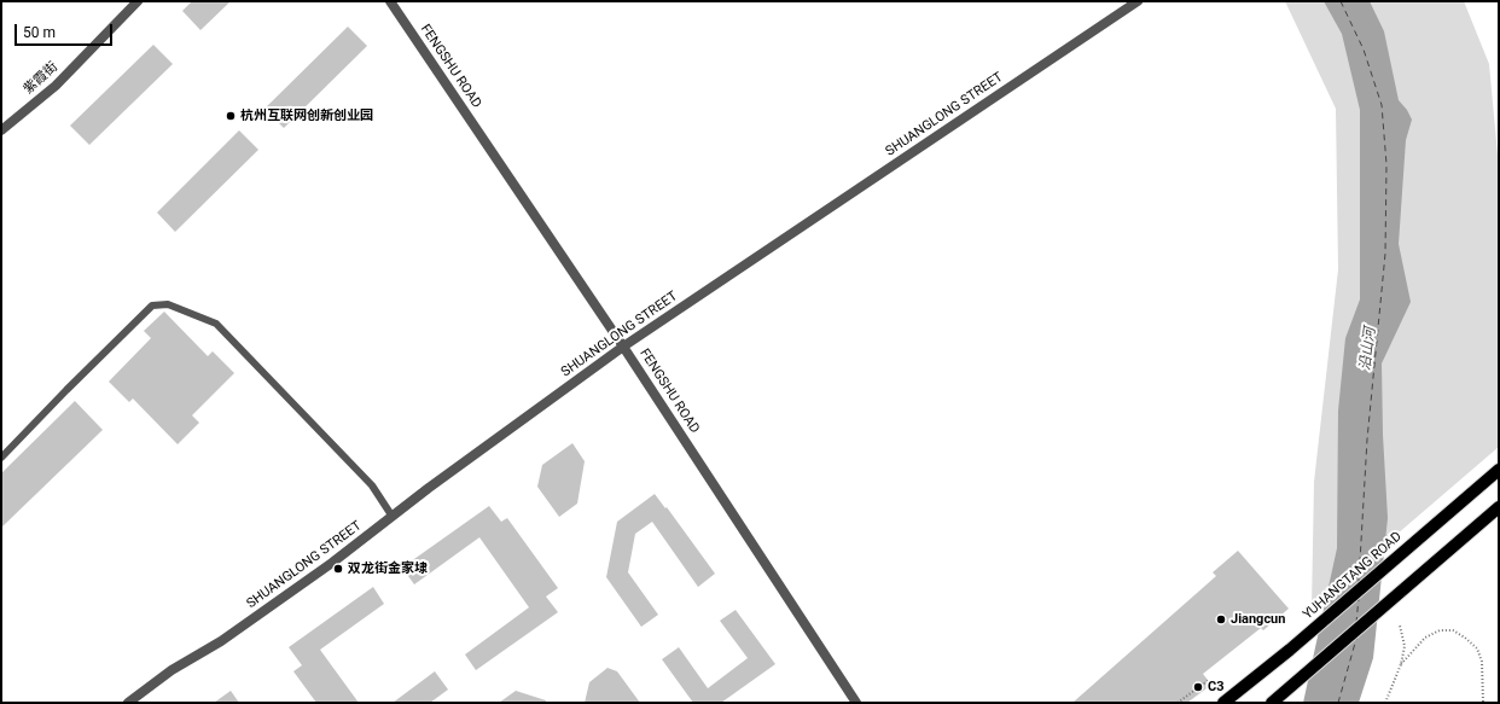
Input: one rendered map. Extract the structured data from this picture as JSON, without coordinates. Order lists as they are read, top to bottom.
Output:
{
  "streets": {
    "main road": ["YUHANGTANG ROAD"],
    "street": ["FENGSHU ROAD", "紫霞街", "SHUANGLONG STREET"]
  },
  "crossings": [
    ["FENGSHU ROAD", "SHUANGLONG STREET"]
  ],
  "water": ["沿山河"],
  "places": [
    "杭州互联网创新创业园",
    "双龙街金家埭",
    "Jiangcun",
    "C3"
  ],
  "scale_bar": "50 m"
}
